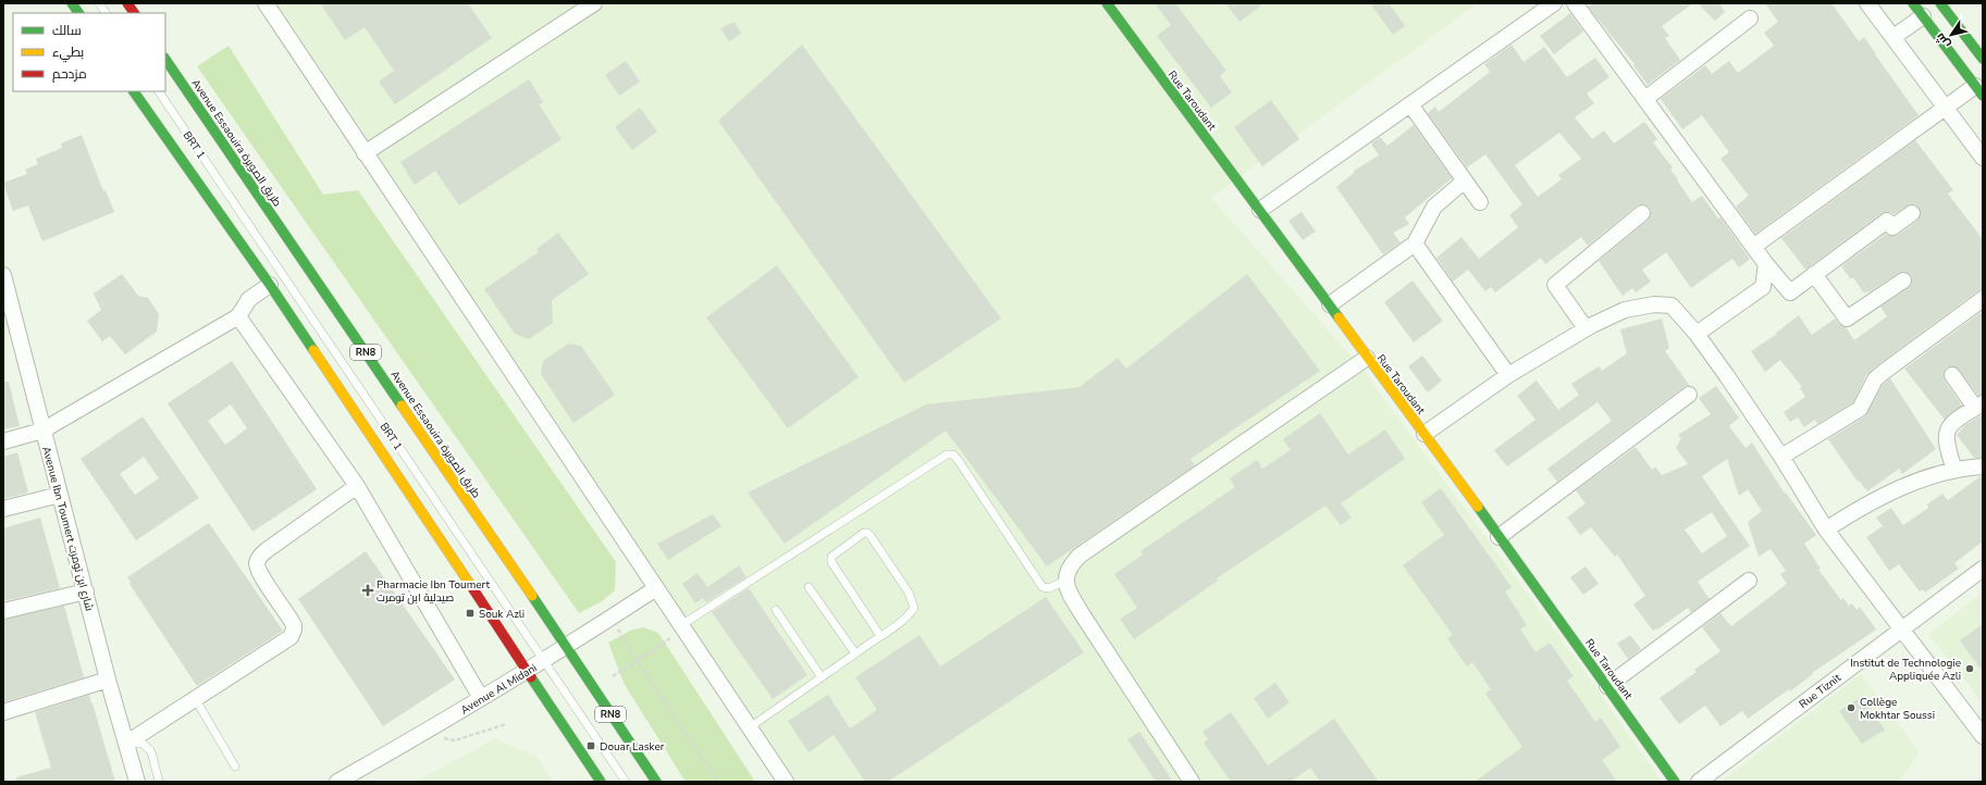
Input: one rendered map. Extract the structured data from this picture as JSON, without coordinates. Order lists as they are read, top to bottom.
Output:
{
  "streets": {
    "main road": ["Rue Taroudant", "Avenue Essaouira طريق الصويرة", "RN8"],
    "street": ["Avenue Ibn Toumert شارع ابن تومرت", "Avenue Al Midani", "Rue Tiznit"],
    "lane": ["BRT 1"]
  },
  "crossings": [
    ["Avenue Essaouira طريق الصويرة", "Avenue Al Midani"],
    ["BRT 1", "Avenue Al Midani"]
  ],
  "places": {
    "health": ["Pharmacie Ibn Toumert صيدلية ابن تومرت"],
    "transit": ["Souk Azli", "Douar Lasker"],
    "other": ["Institut de Technologie Appliquée Azli", "Collège Mokhtar Soussi"]
  },
  "legend": ["سالك", "بطيء", "مزدحم"],
  "north": "bottom left"
}
